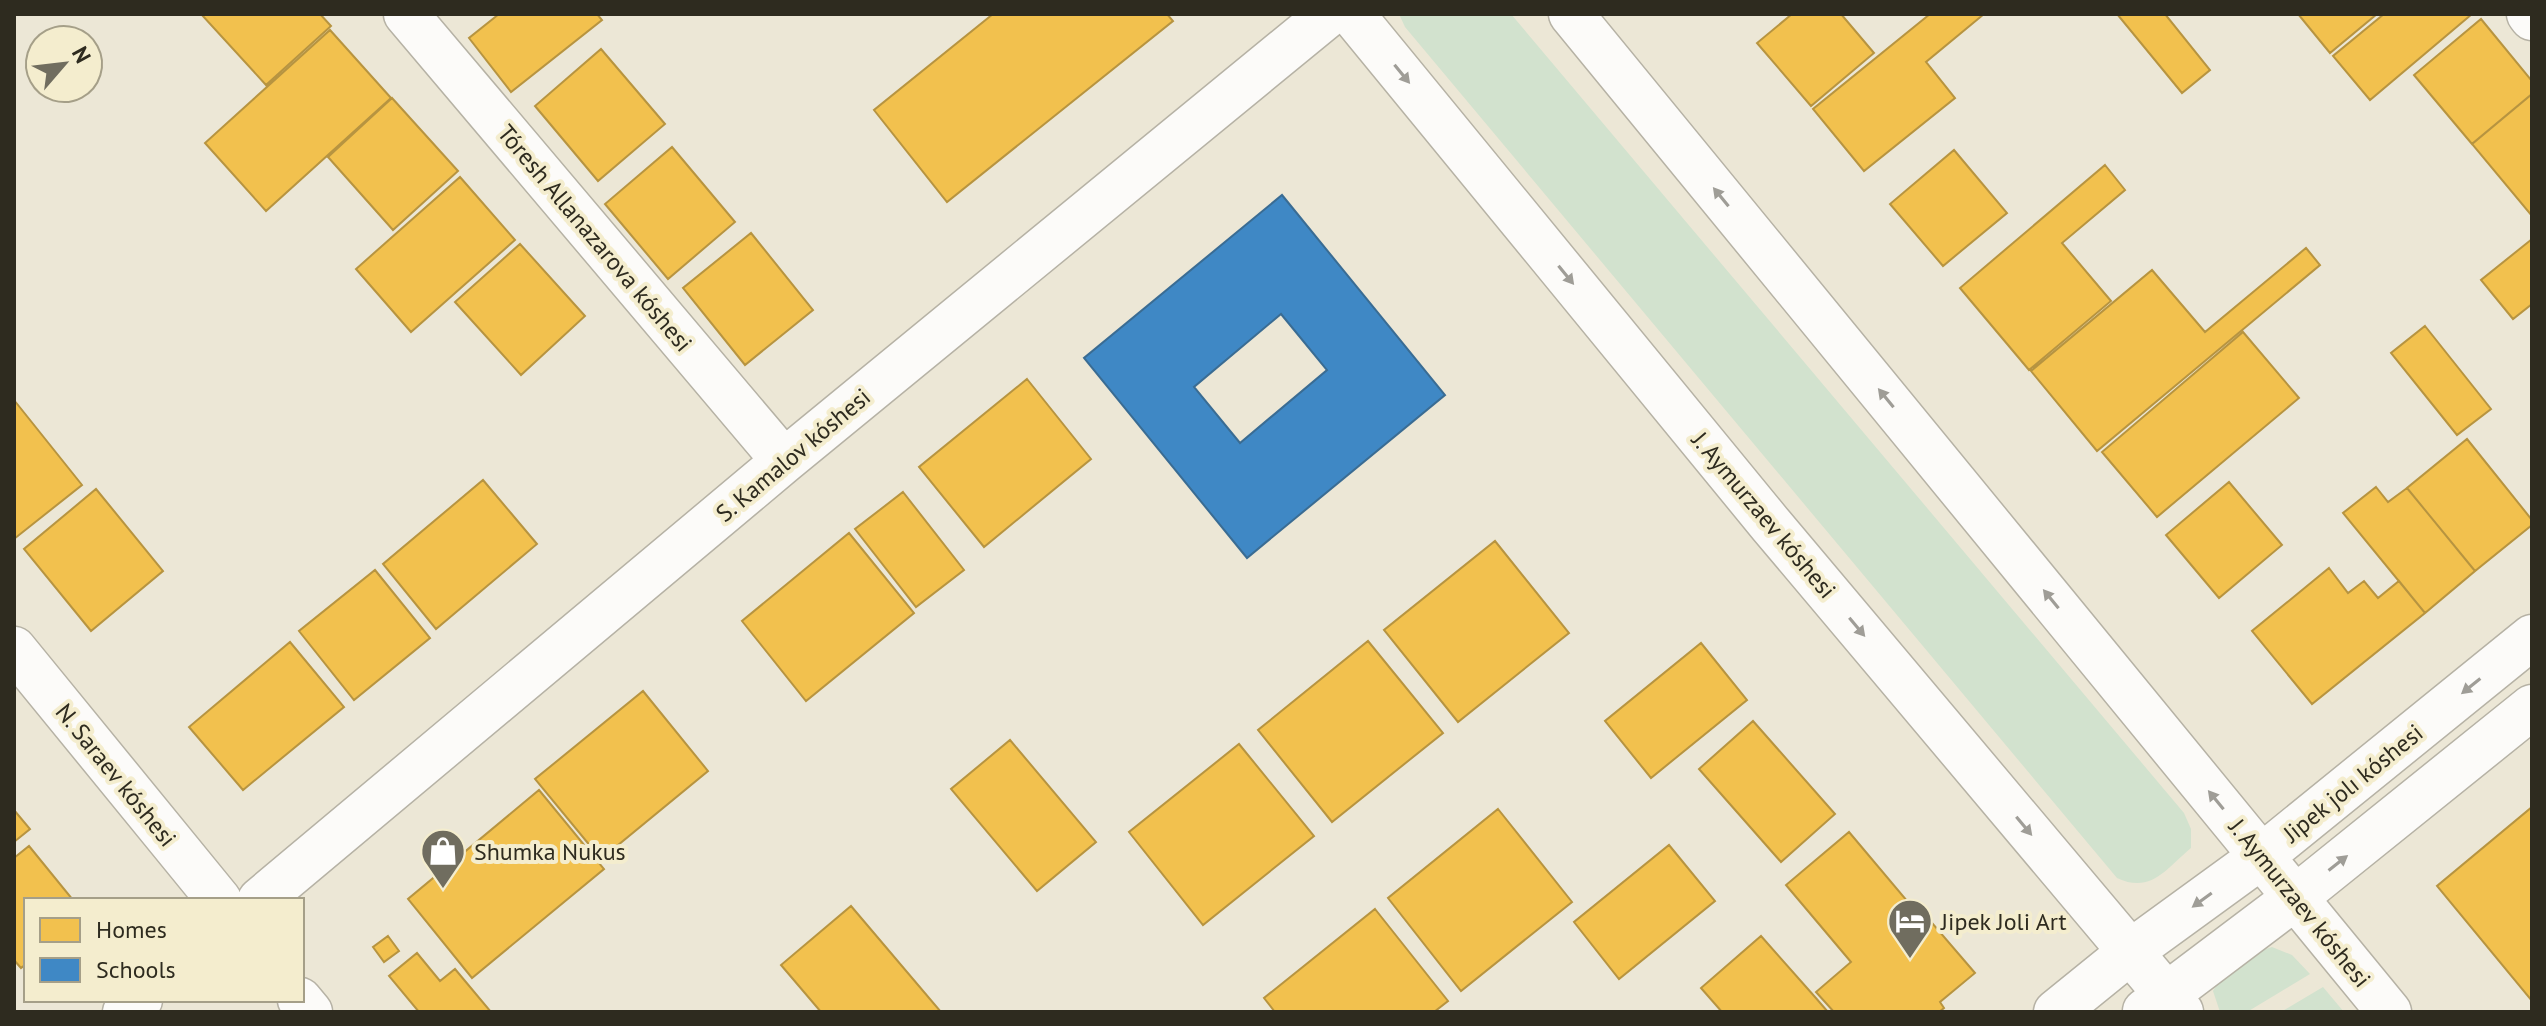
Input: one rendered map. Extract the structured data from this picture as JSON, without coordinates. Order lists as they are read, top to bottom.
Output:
{
  "streets": {
    "street": [
      "Tóresh Allanazarova kóshesi",
      "S. Kamalov kóshesi",
      "J. Aymurzaev kóshesi",
      "N. Saraev kóshesi",
      "Jipek jolı kóshesi"
    ]
  },
  "crossings": [
    ["Tóresh Allanazarova kóshesi", "S. Kamalov kóshesi"],
    ["J. Aymurzaev kóshesi", "Jipek jolı kóshesi"]
  ],
  "places": {
    "shop": ["Shumka Nukus"],
    "hotel": ["Jipek Joli Art"]
  },
  "legend": ["Homes", "Schools"],
  "north": "top right"
}
